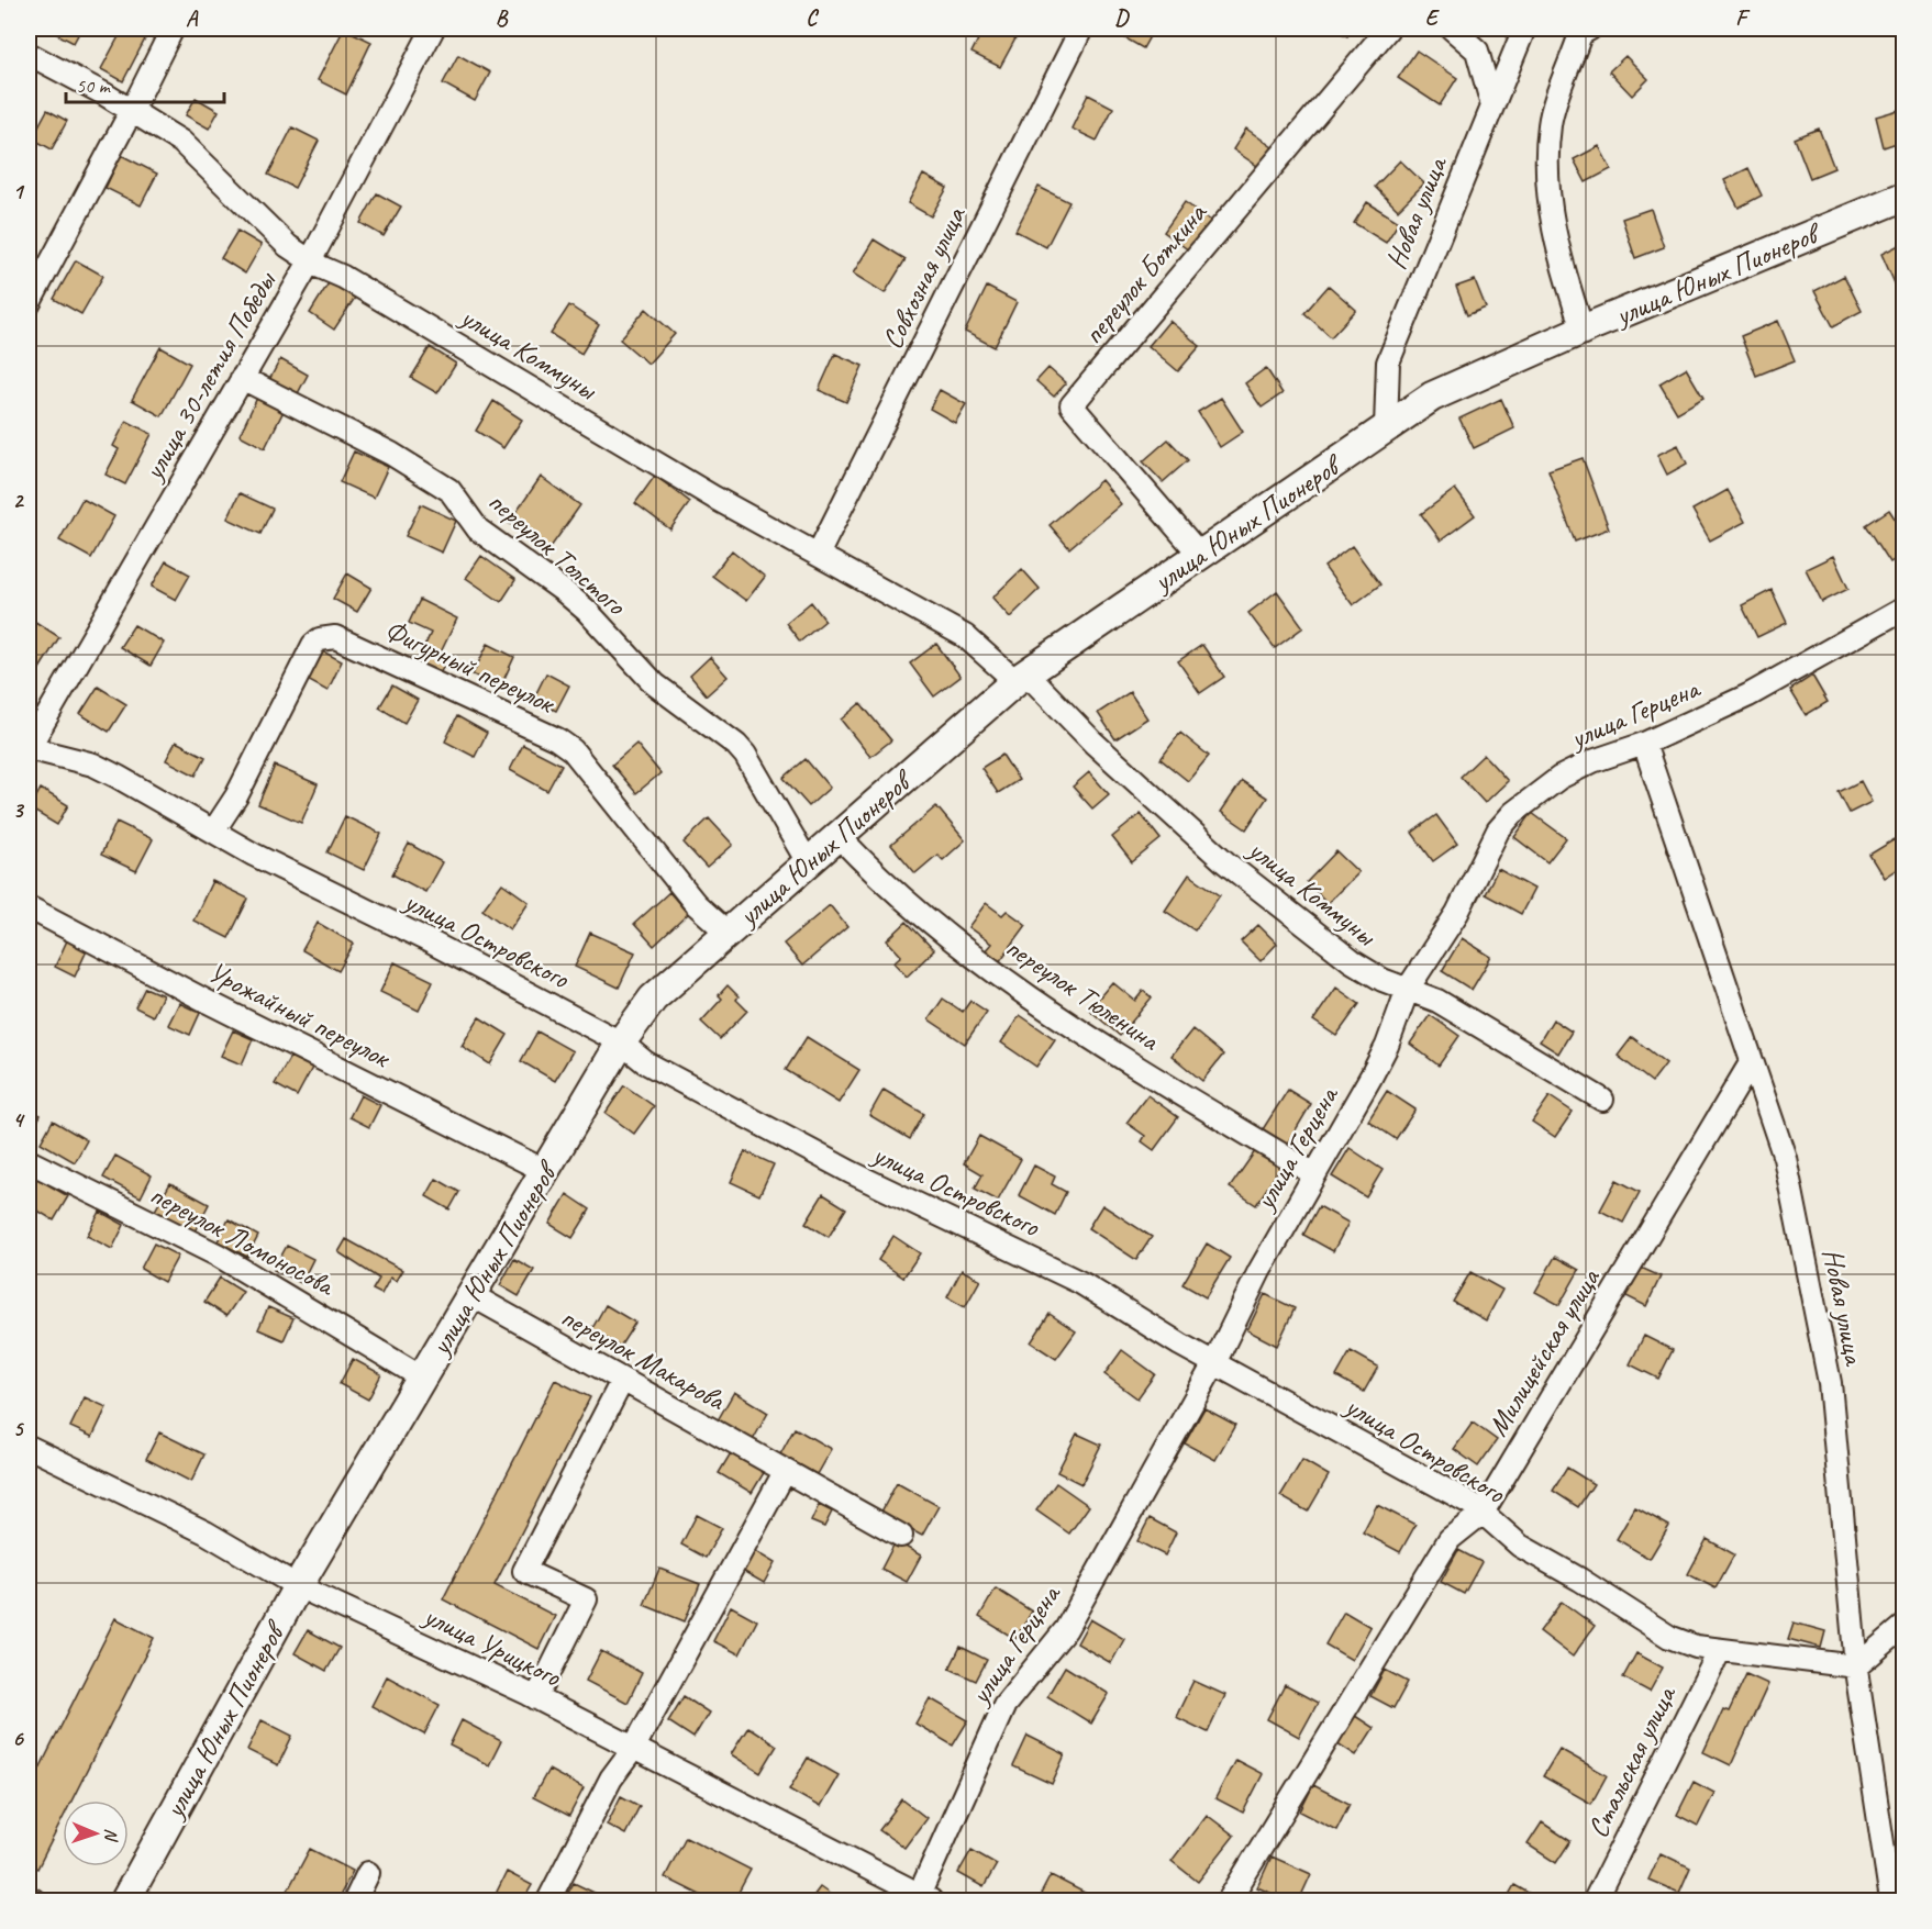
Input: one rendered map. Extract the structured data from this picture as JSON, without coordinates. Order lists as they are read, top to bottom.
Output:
{
  "streets": {
    "main road": ["улица Юных Пионеров"],
    "street": [
      "Новая улица",
      "переулок Боткина",
      "Совхозная улица",
      "улица Коммуны",
      "улица 30-летия Победы",
      "переулок Толстого",
      "Фигурный переулок",
      "улица Герцена",
      "улица Островского",
      "переулок Тюленина",
      "Урожайный переулок",
      "переулок Ломоносова",
      "Милицейская улица",
      "переулок Макарова",
      "улица Урицкого",
      "Стальская улица"
    ]
  },
  "crossings": [
    ["Новая улица", "улица Юных Пионеров"],
    ["Новая улица", "улица Герцена"],
    ["Новая улица", "улица Островского"],
    ["Новая улица", "Милицейская улица"],
    ["переулок Боткина", "улица Юных Пионеров"],
    ["улица Юных Пионеров", "улица Коммуны"],
    ["улица Юных Пионеров", "переулок Толстого"],
    ["улица Юных Пионеров", "Фигурный переулок"],
    ["улица Юных Пионеров", "улица Островского"],
    ["улица Юных Пионеров", "переулок Тюленина"],
    ["улица Юных Пионеров", "Урожайный переулок"],
    ["улица Юных Пионеров", "переулок Ломоносова"],
    ["улица Юных Пионеров", "переулок Макарова"],
    ["улица Юных Пионеров", "улица Урицкого"],
    ["Совхозная улица", "улица Коммуны"],
    ["улица Коммуны", "улица 30-летия Победы"],
    ["улица Коммуны", "улица Герцена"],
    ["улица 30-летия Победы", "переулок Толстого"],
    ["улица 30-летия Победы", "улица Островского"],
    ["Фигурный переулок", "улица Островского"],
    ["улица Герцена", "улица Островского"],
    ["улица Герцена", "переулок Тюленина"],
    ["улица Герцена", "улица Урицкого"],
    ["улица Островского", "Милицейская улица"],
    ["улица Островского", "Стальская улица"]
  ],
  "scale_bar": "50 m",
  "north": "right",
  "grid": {
    "columns": [
      "A",
      "B",
      "C",
      "D",
      "E",
      "F"
    ],
    "rows": [
      "1",
      "2",
      "3",
      "4",
      "5",
      "6"
    ]
  }
}
